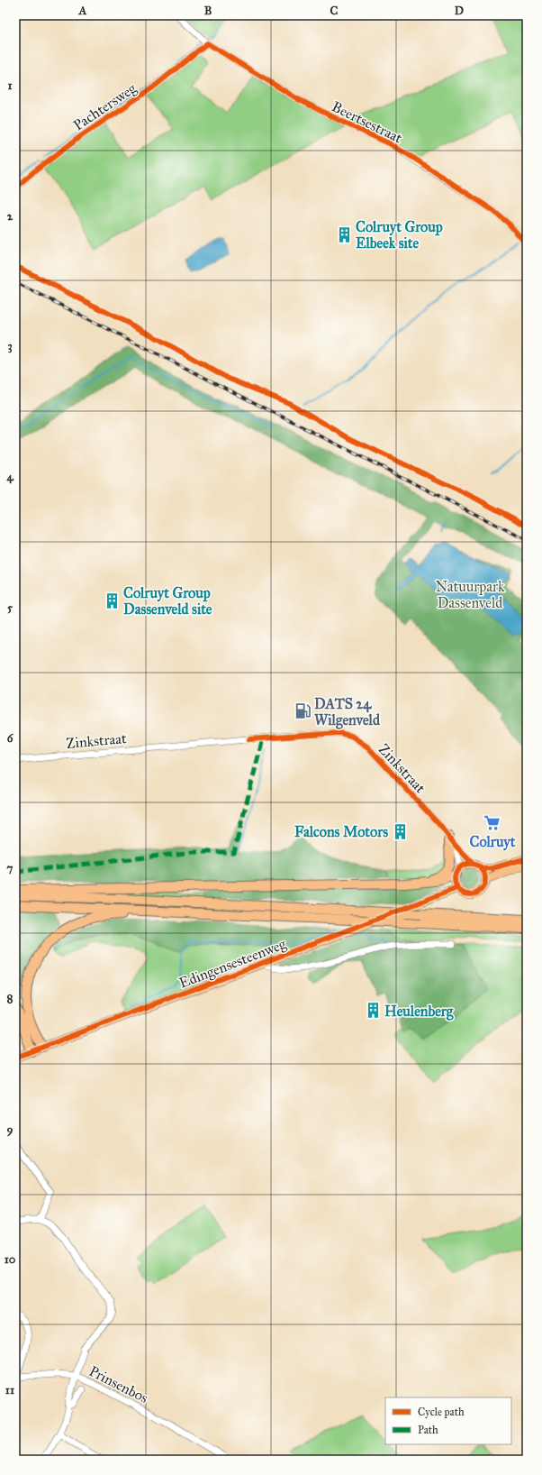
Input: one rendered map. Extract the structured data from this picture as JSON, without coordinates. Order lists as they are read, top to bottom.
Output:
{
  "streets": {
    "main road": ["Edingensesteenweg"],
    "street": [
      "Pachtersweg",
      "Beertsestraat",
      "Zinkstraat",
      "Prinsenbos"
    ]
  },
  "crossings": [
    ["Pachtersweg", "Beertsestraat"],
    ["Zinkstraat", "Edingensesteenweg"]
  ],
  "parks": ["Natuurpark Dassenveld"],
  "places": {
    "building": [
      "Colruyt Group Elbeek site",
      "Colruyt Group Dassenveld site",
      "Falcons Motors",
      "Heulenberg"
    ],
    "fuel station": ["DATS 24 Wilgenveld"],
    "supermarket": ["Colruyt"]
  },
  "legend": ["Cycle path", "Path"],
  "grid": {
    "columns": [
      "A",
      "B",
      "C",
      "D"
    ],
    "rows": [
      "1",
      "2",
      "3",
      "4",
      "5",
      "6",
      "7",
      "8",
      "9",
      "10",
      "11"
    ]
  }
}
